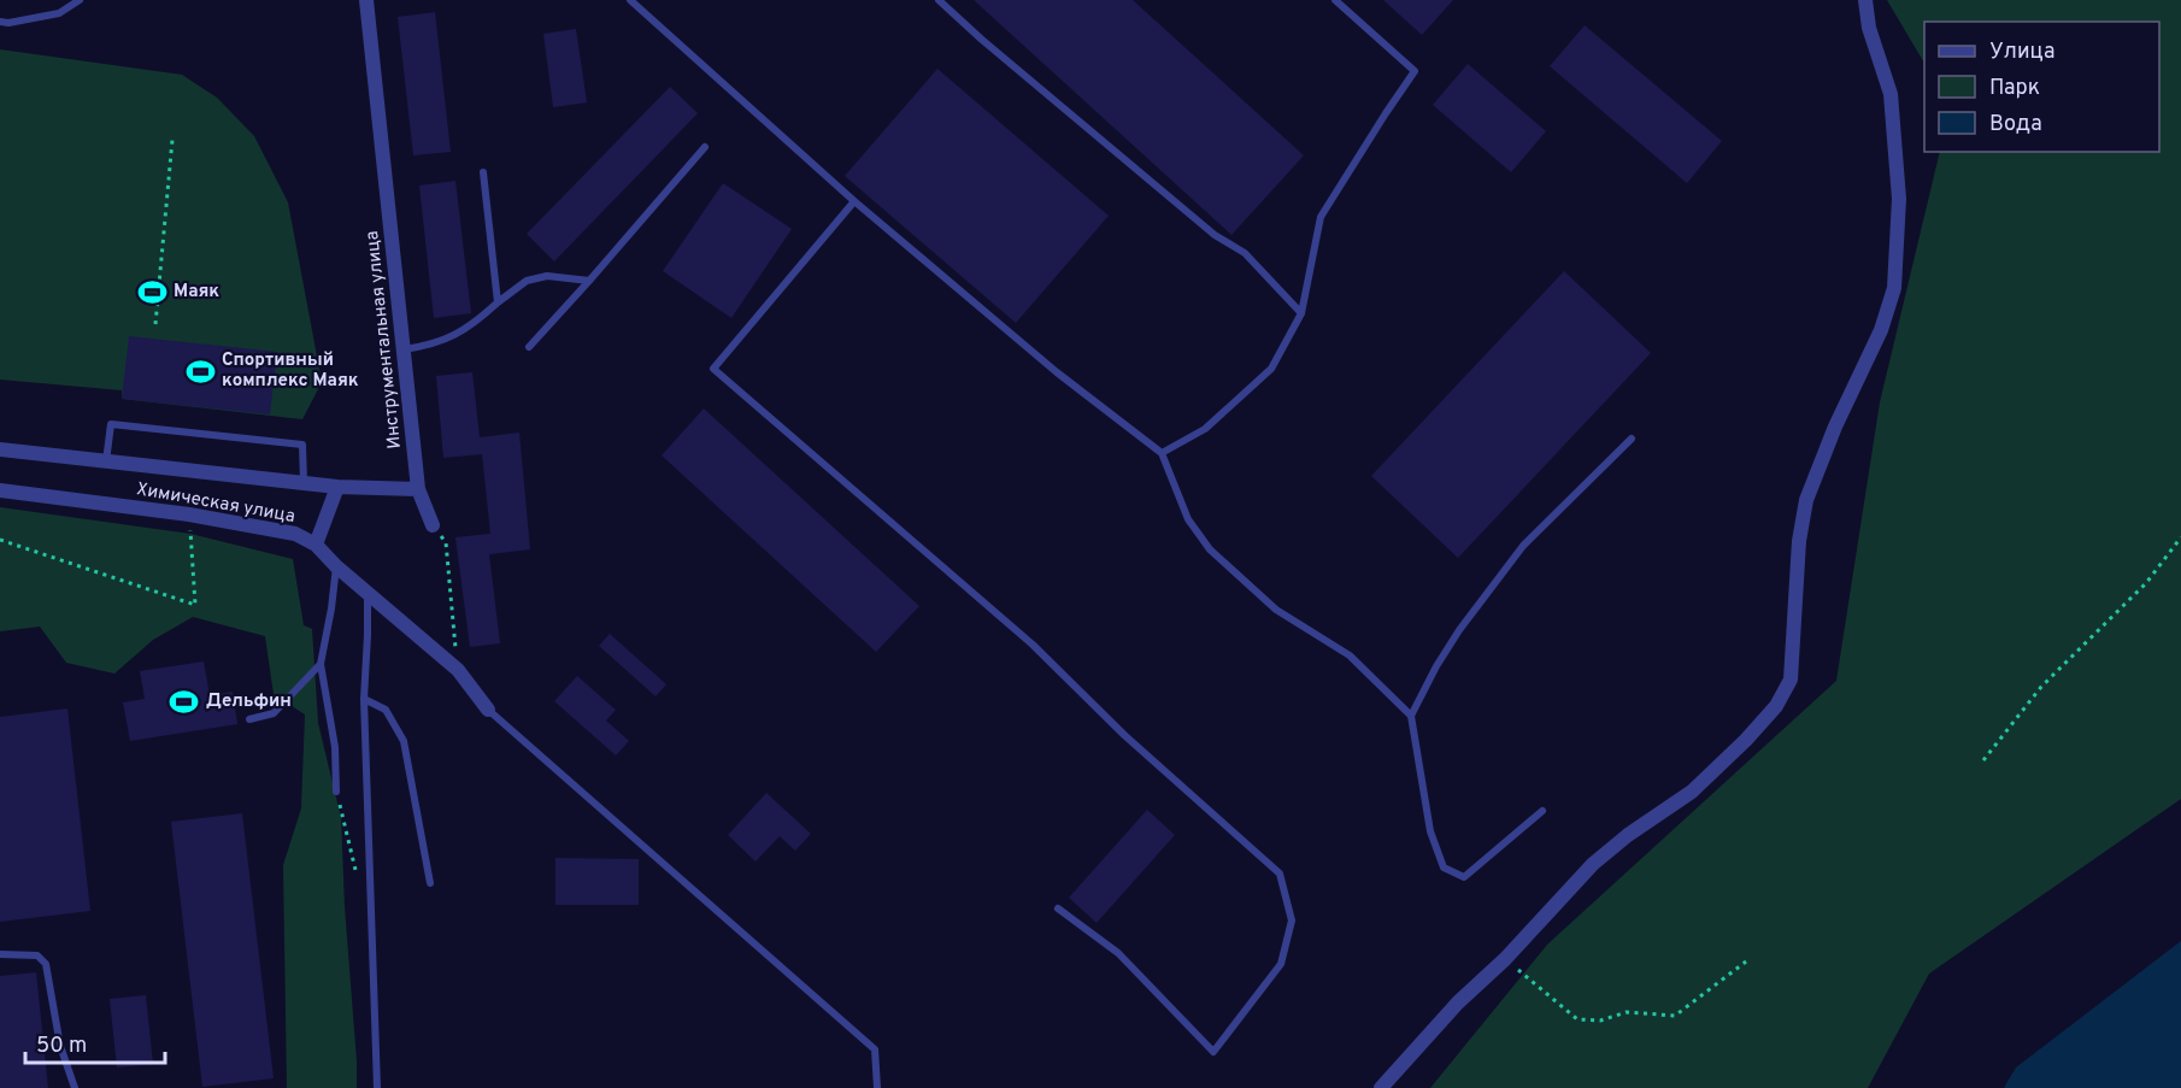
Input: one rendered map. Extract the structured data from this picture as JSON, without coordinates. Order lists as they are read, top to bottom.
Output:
{
  "streets": {
    "street": ["Инструментальная улица", "Химическая улица"]
  },
  "crossings": [
    ["Инструментальная улица", "Химическая улица"]
  ],
  "places": {
    "sports": ["Маяк", "Спортивный комплекс Маяк", "Дельфин"]
  },
  "legend": ["Улица", "Парк", "Вода"],
  "scale_bar": "50 m"
}
